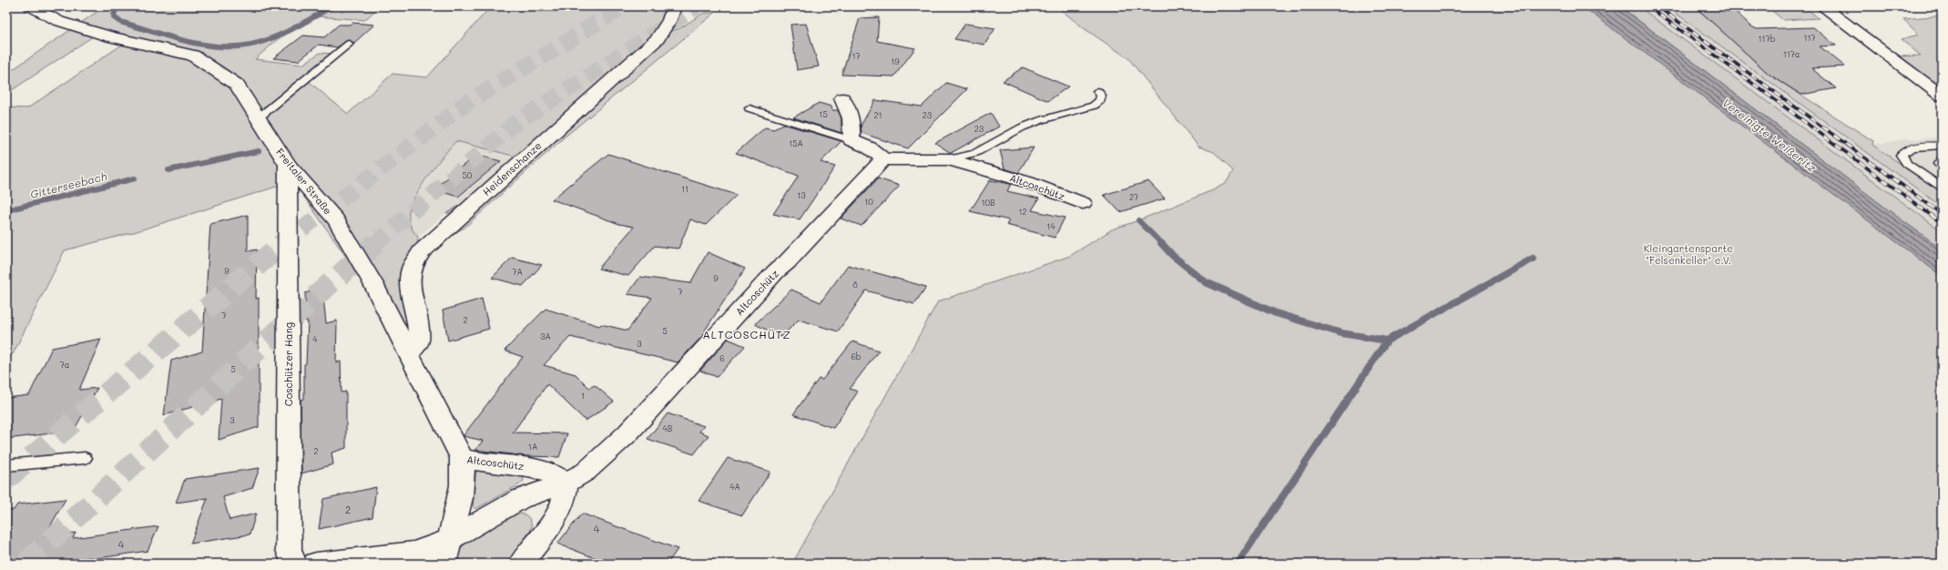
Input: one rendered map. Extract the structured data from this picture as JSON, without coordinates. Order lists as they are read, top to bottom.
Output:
{
  "streets": {
    "street": [
      "Heidenschanze",
      "Freitaler Straße",
      "Altcoschütz",
      "Coschützer Hang"
    ]
  },
  "crossings": [
    ["Heidenschanze", "Freitaler Straße"],
    ["Freitaler Straße", "Altcoschütz"],
    ["Freitaler Straße", "Coschützer Hang"]
  ],
  "districts": ["ALTCOSCHÜTZ"],
  "water": ["Vereinigte Weißeritz", "Gitterseebach"],
  "parks": ["Kleingartensparte \"Felsenkeller\" e.V."],
  "house_numbers": [
    "117",
    "117b",
    "117a",
    "17",
    "19",
    "15",
    "21",
    "23",
    "23",
    "15A",
    "50",
    "11",
    "13",
    "27",
    "10",
    "10B",
    "12",
    "14",
    "9",
    "7A",
    "9",
    "8",
    "7",
    "7",
    "2",
    "5",
    "3A",
    "4",
    "3",
    "6b",
    "6",
    "7a",
    "5",
    "1",
    "3",
    "4B",
    "1A",
    "2",
    "4A",
    "2",
    "4",
    "4"
  ]
}
